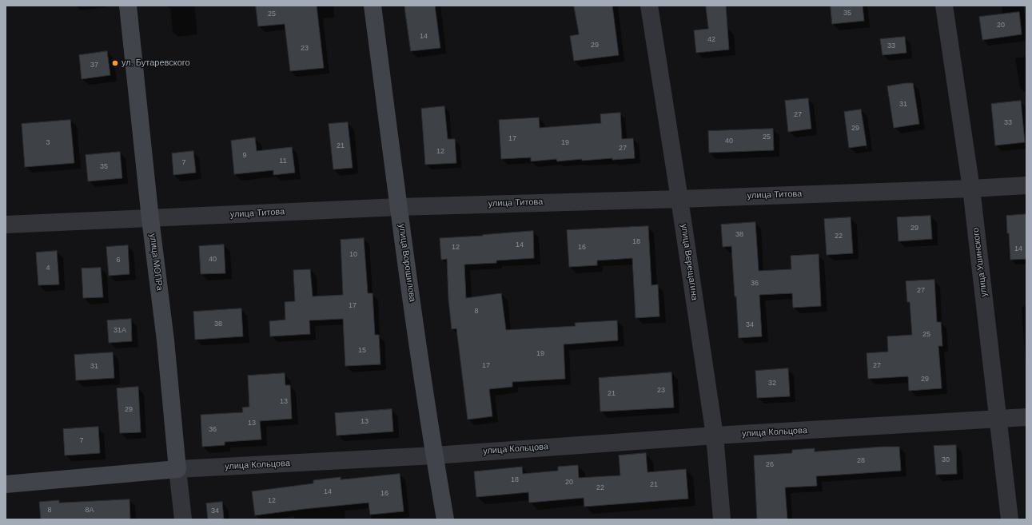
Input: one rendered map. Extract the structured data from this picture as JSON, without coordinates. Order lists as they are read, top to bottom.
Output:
{
  "streets": {
    "main road": ["улица МОПРа", "улица Ворошилова", "улица Кольцова"],
    "street": ["улица Титова", "улица Верещагина", "улица Ушинского"]
  },
  "crossings": [
    ["улица Титова", "улица МОПРа"],
    ["улица Титова", "улица Верещагина"],
    ["улица Титова", "улица Ушинского"],
    ["улица Титова", "улица Ворошилова"],
    ["улица МОПРа", "улица Кольцова"],
    ["улица Верещагина", "улица Кольцова"],
    ["улица Ушинского", "улица Кольцова"],
    ["улица Ворошилова", "улица Кольцова"]
  ],
  "places": ["ул. Бутаревского"],
  "house_numbers": [
    "35",
    "25",
    "20",
    "14",
    "42",
    "29",
    "33",
    "23",
    "37",
    "31",
    "27",
    "33",
    "29",
    "25",
    "17",
    "40",
    "3",
    "19",
    "21",
    "27",
    "12",
    "9",
    "11",
    "7",
    "35",
    "29",
    "38",
    "22",
    "18",
    "14",
    "12",
    "16",
    "14",
    "10",
    "40",
    "6",
    "4",
    "36",
    "27",
    "17",
    "8",
    "38",
    "34",
    "31А",
    "25",
    "15",
    "19",
    "17",
    "27",
    "31",
    "29",
    "32",
    "23",
    "21",
    "13",
    "29",
    "13",
    "13",
    "36",
    "7",
    "30",
    "28",
    "26",
    "18",
    "20",
    "21",
    "22",
    "14",
    "16",
    "12",
    "8",
    "8А",
    "34"
  ]
}
